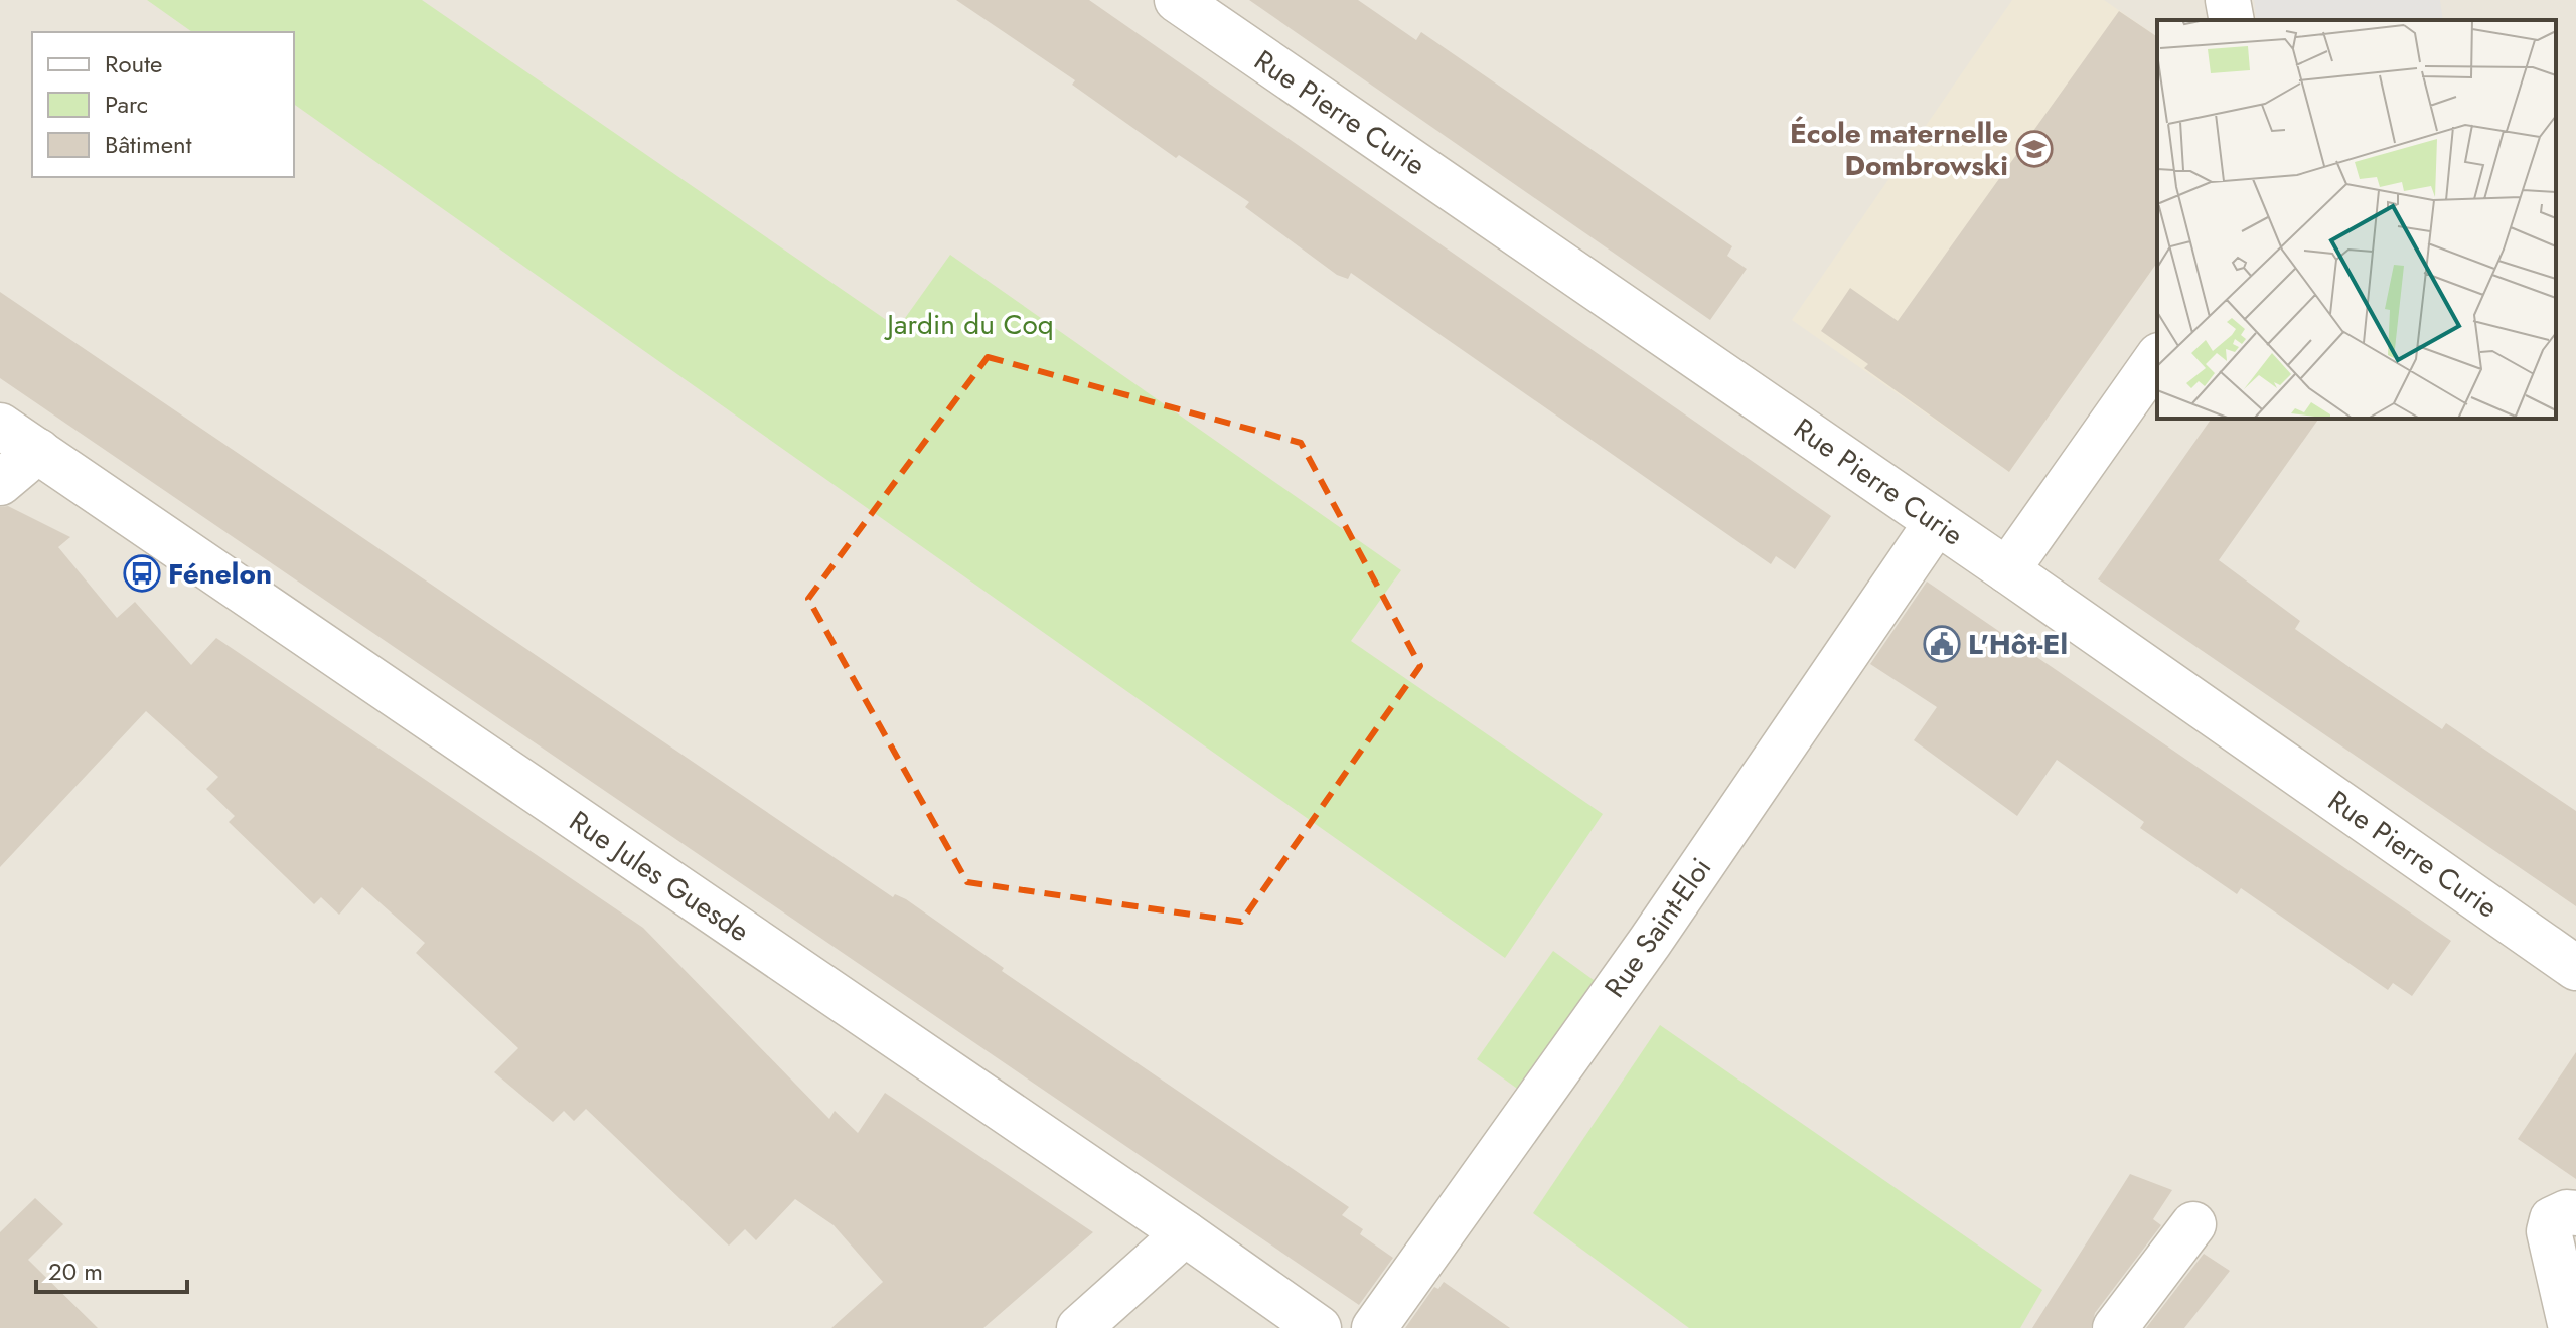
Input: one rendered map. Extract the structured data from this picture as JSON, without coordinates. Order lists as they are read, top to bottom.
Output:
{
  "streets": {
    "street": ["Rue Pierre Curie", "Rue Jules Guesde", "Rue Saint-Eloi"]
  },
  "crossings": [
    ["Rue Pierre Curie", "Rue Saint-Eloi"]
  ],
  "parks": ["Jardin du Coq"],
  "places": {
    "school or university": ["École maternelle Dombrowski"],
    "bus stop": ["Fénelon"],
    "public building": ["L'Hôt-El"]
  },
  "legend": ["Route", "Parc", "Bâtiment"],
  "scale_bar": "20 m"
}
